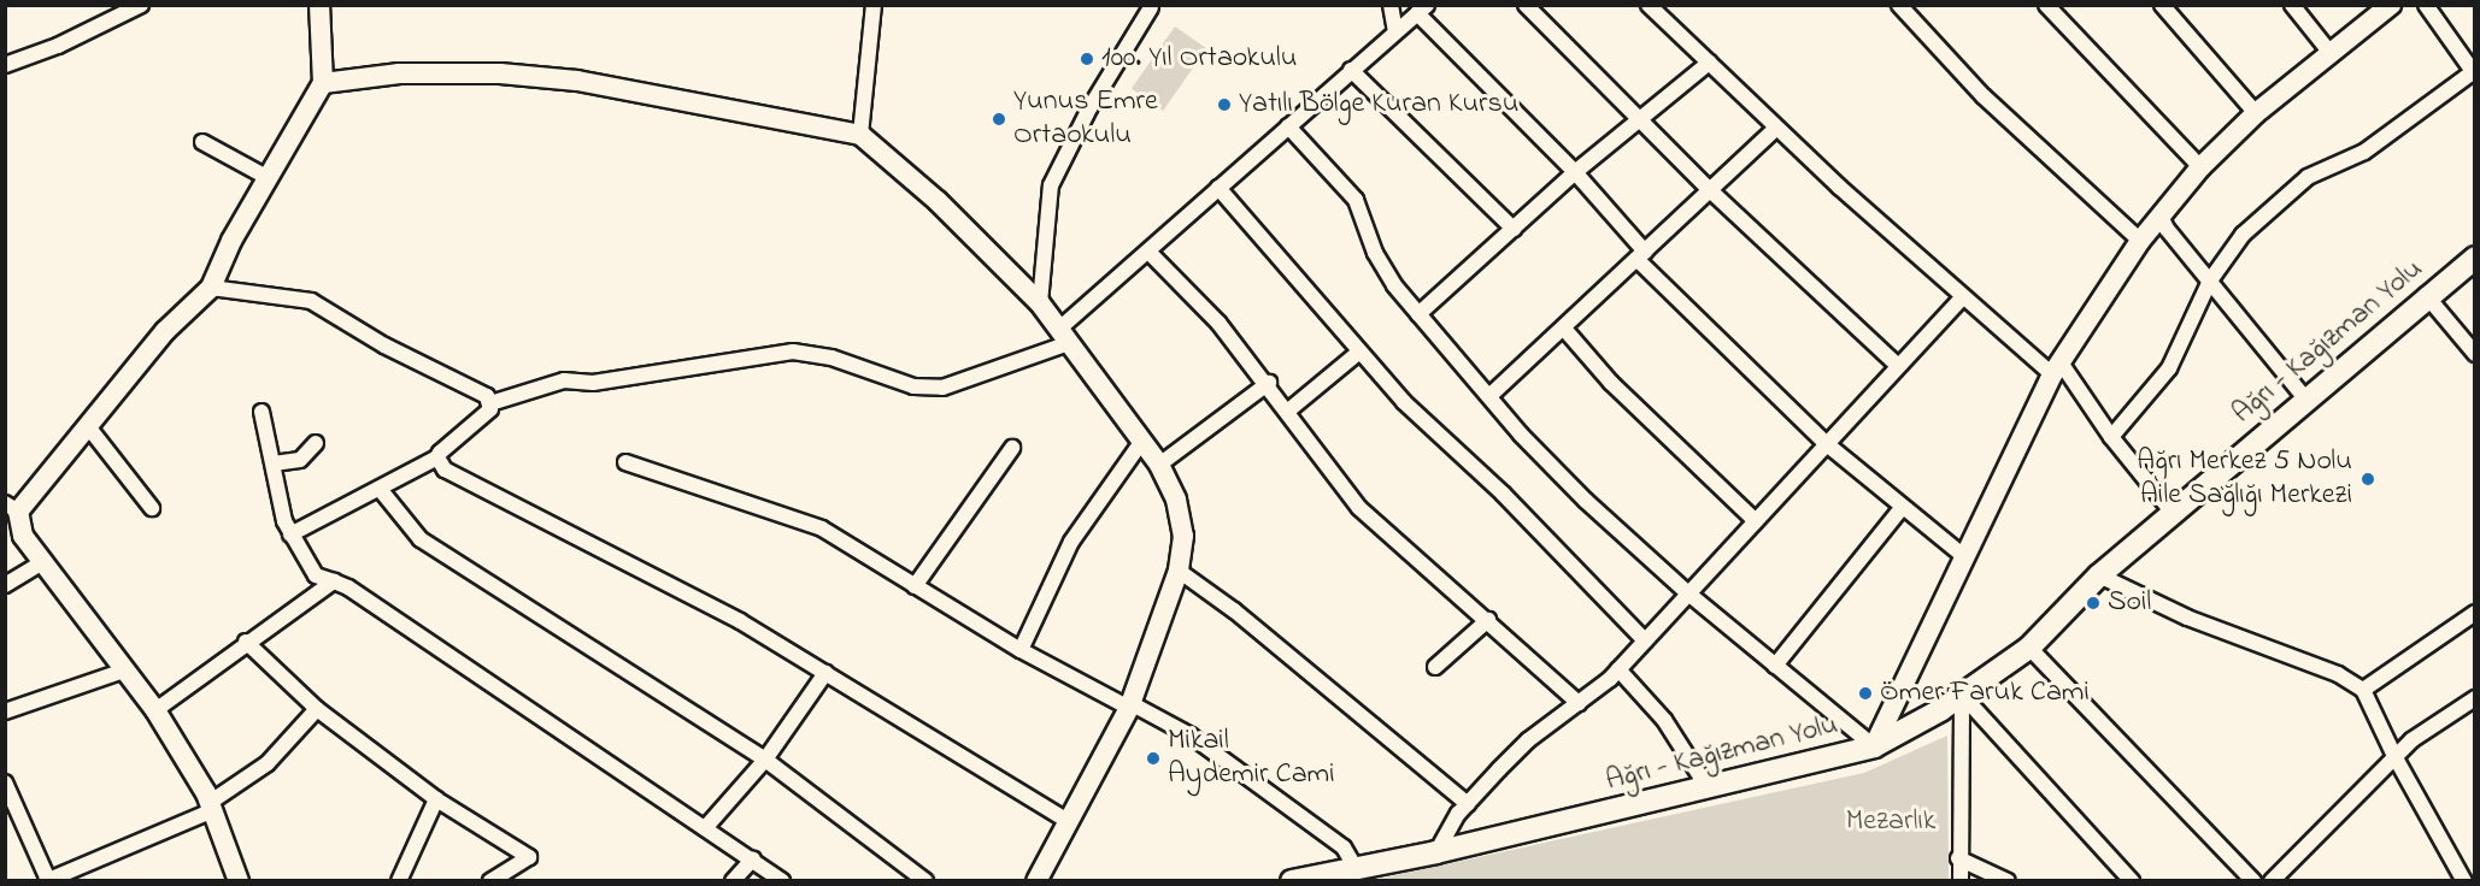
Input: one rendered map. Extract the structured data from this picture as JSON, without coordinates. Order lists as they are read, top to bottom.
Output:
{
  "streets": {
    "main road": ["Ağrı - Kağızman Yolu"]
  },
  "parks": ["Mezarlık"],
  "places": [
    "100. Yıl Ortaokulu",
    "Yatılı Bölge Kuran Kursu",
    "Yunus Emre Ortaokulu",
    "Ağrı Merkez 5 Nolu Aile Sağlığı Merkezi",
    "Soil",
    "Ömer Faruk Cami",
    "Mikail Aydemir Cami"
  ]
}
